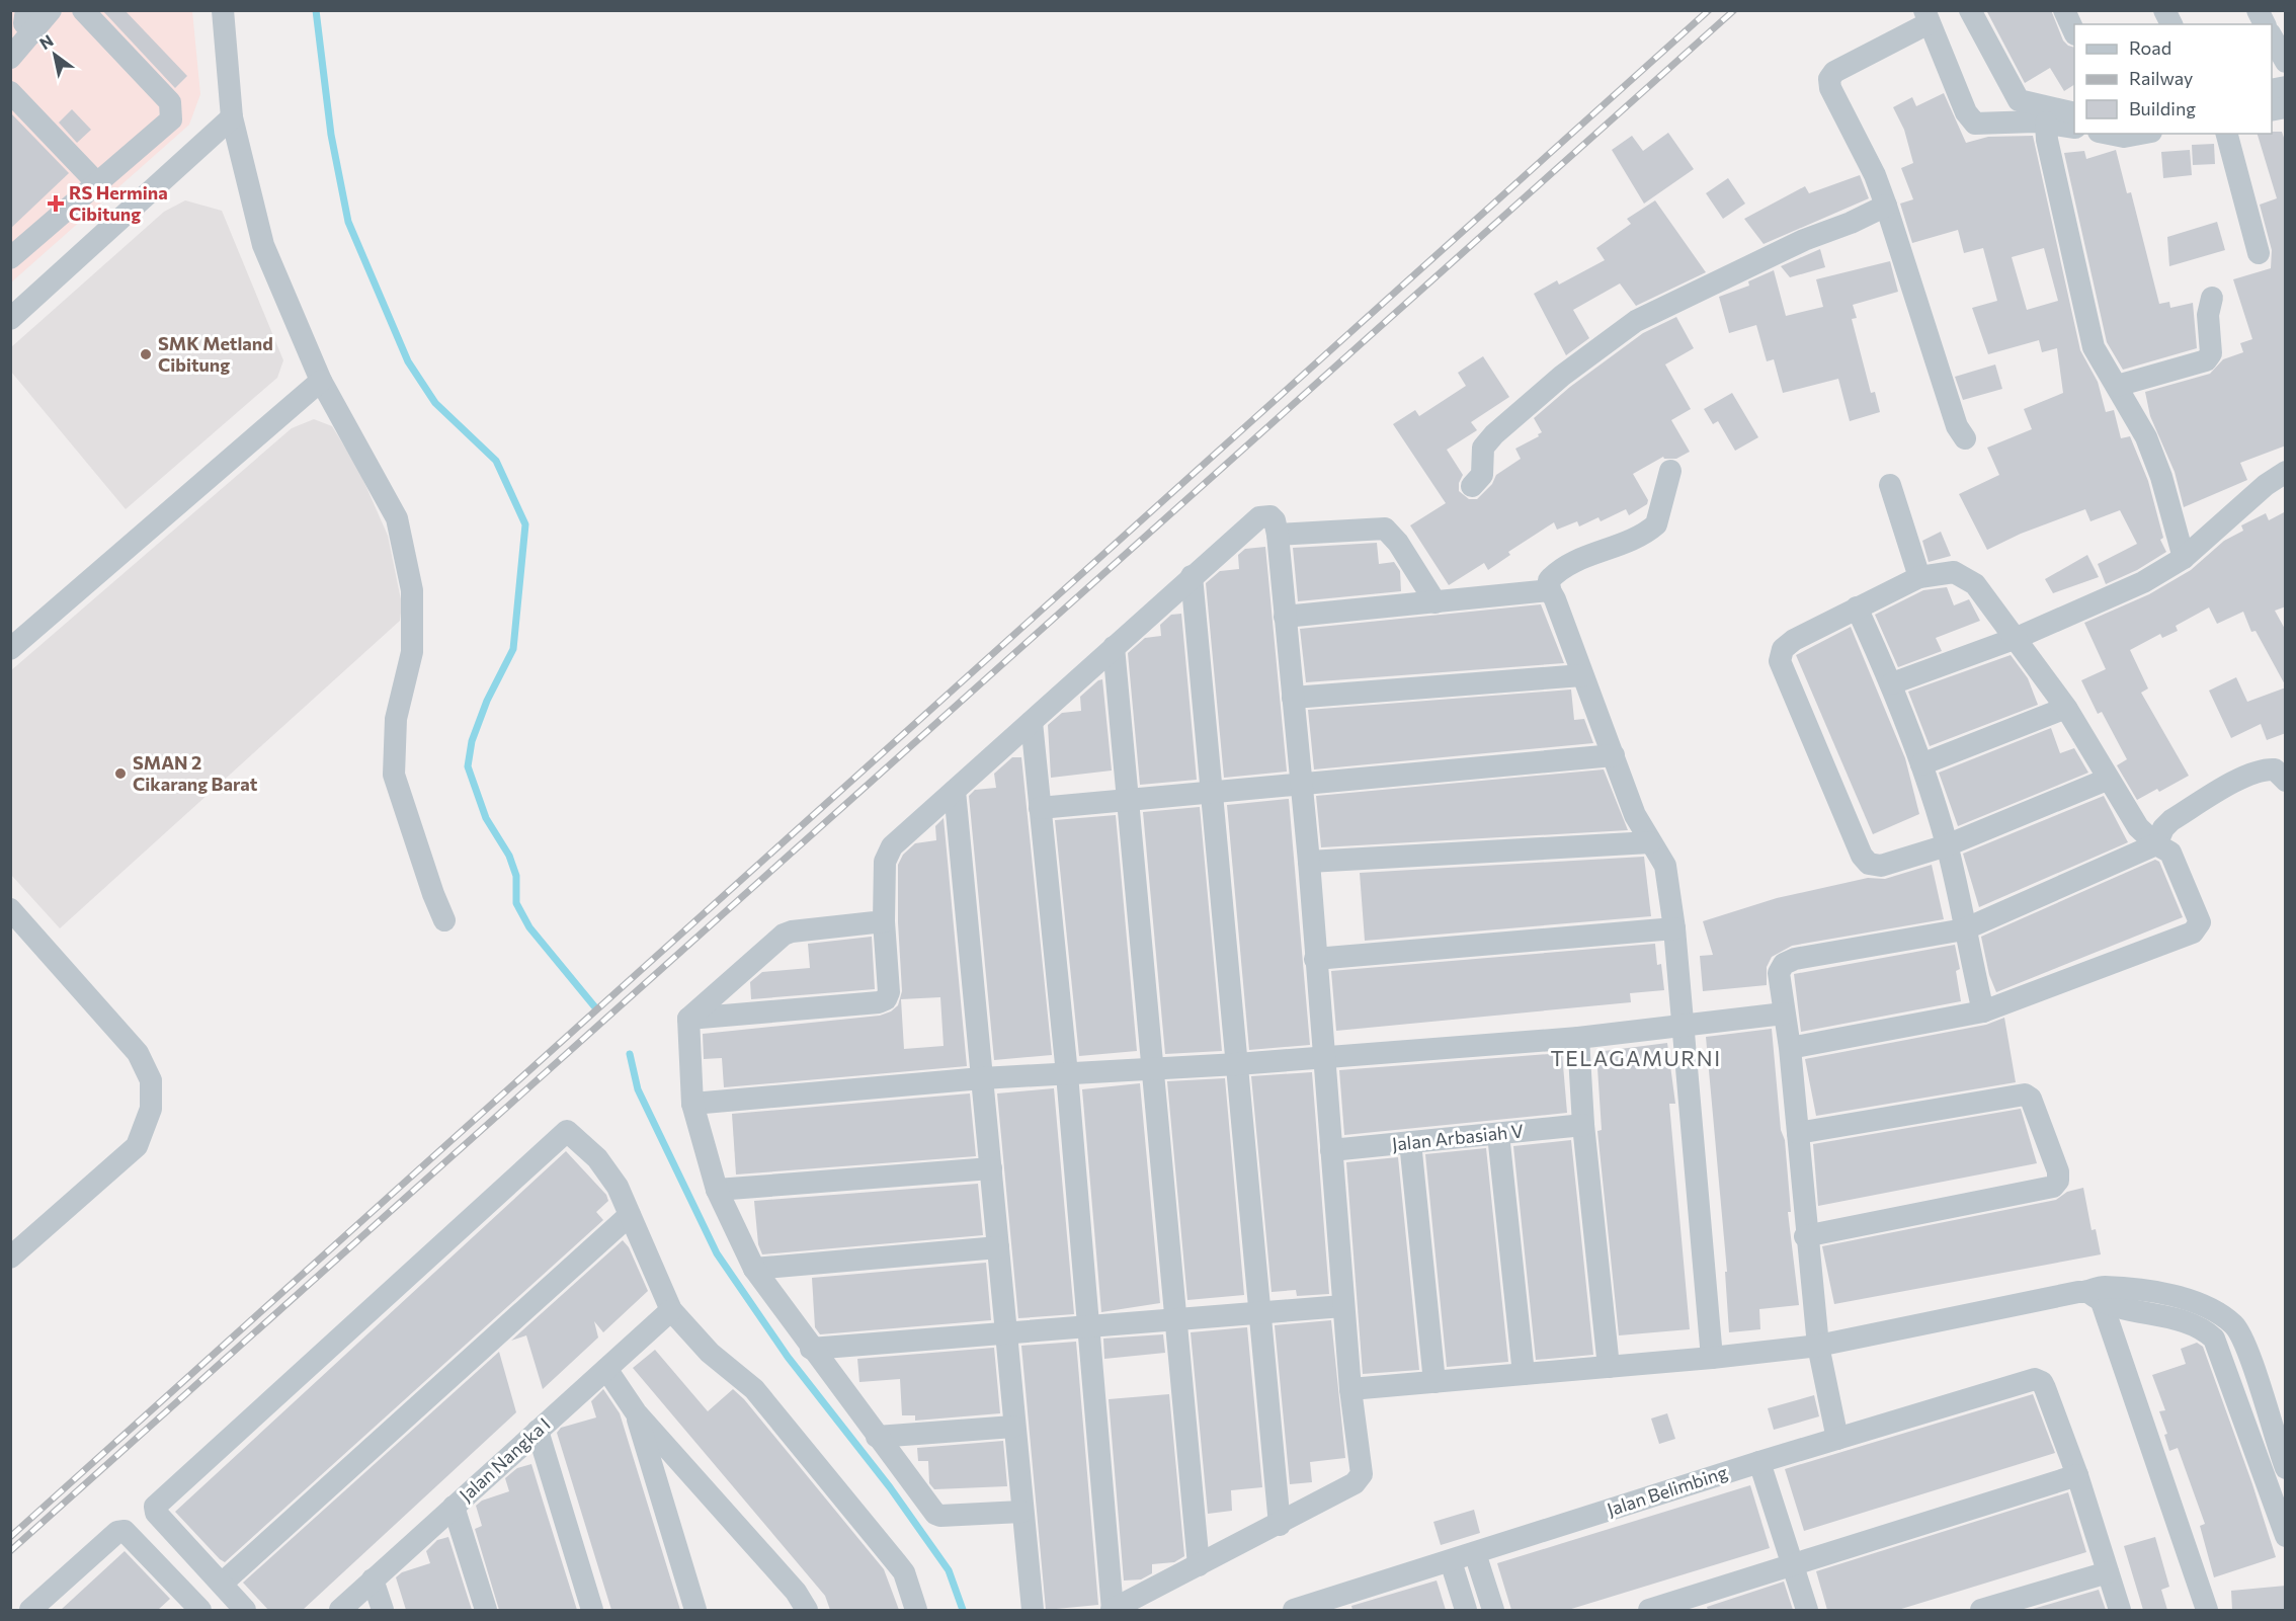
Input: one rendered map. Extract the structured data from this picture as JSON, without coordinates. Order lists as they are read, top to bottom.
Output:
{
  "streets": {
    "street": ["Jalan Arbasiah V", "Jalan Nangka I", "Jalan Belimbing"]
  },
  "districts": ["TELAGAMURNI"],
  "places": {
    "health": ["RS Hermina Cibitung"],
    "other": ["SMK Metland Cibitung", "SMAN 2 Cikarang Barat"]
  },
  "legend": ["Road", "Railway", "Building"],
  "north": "top left"
}
